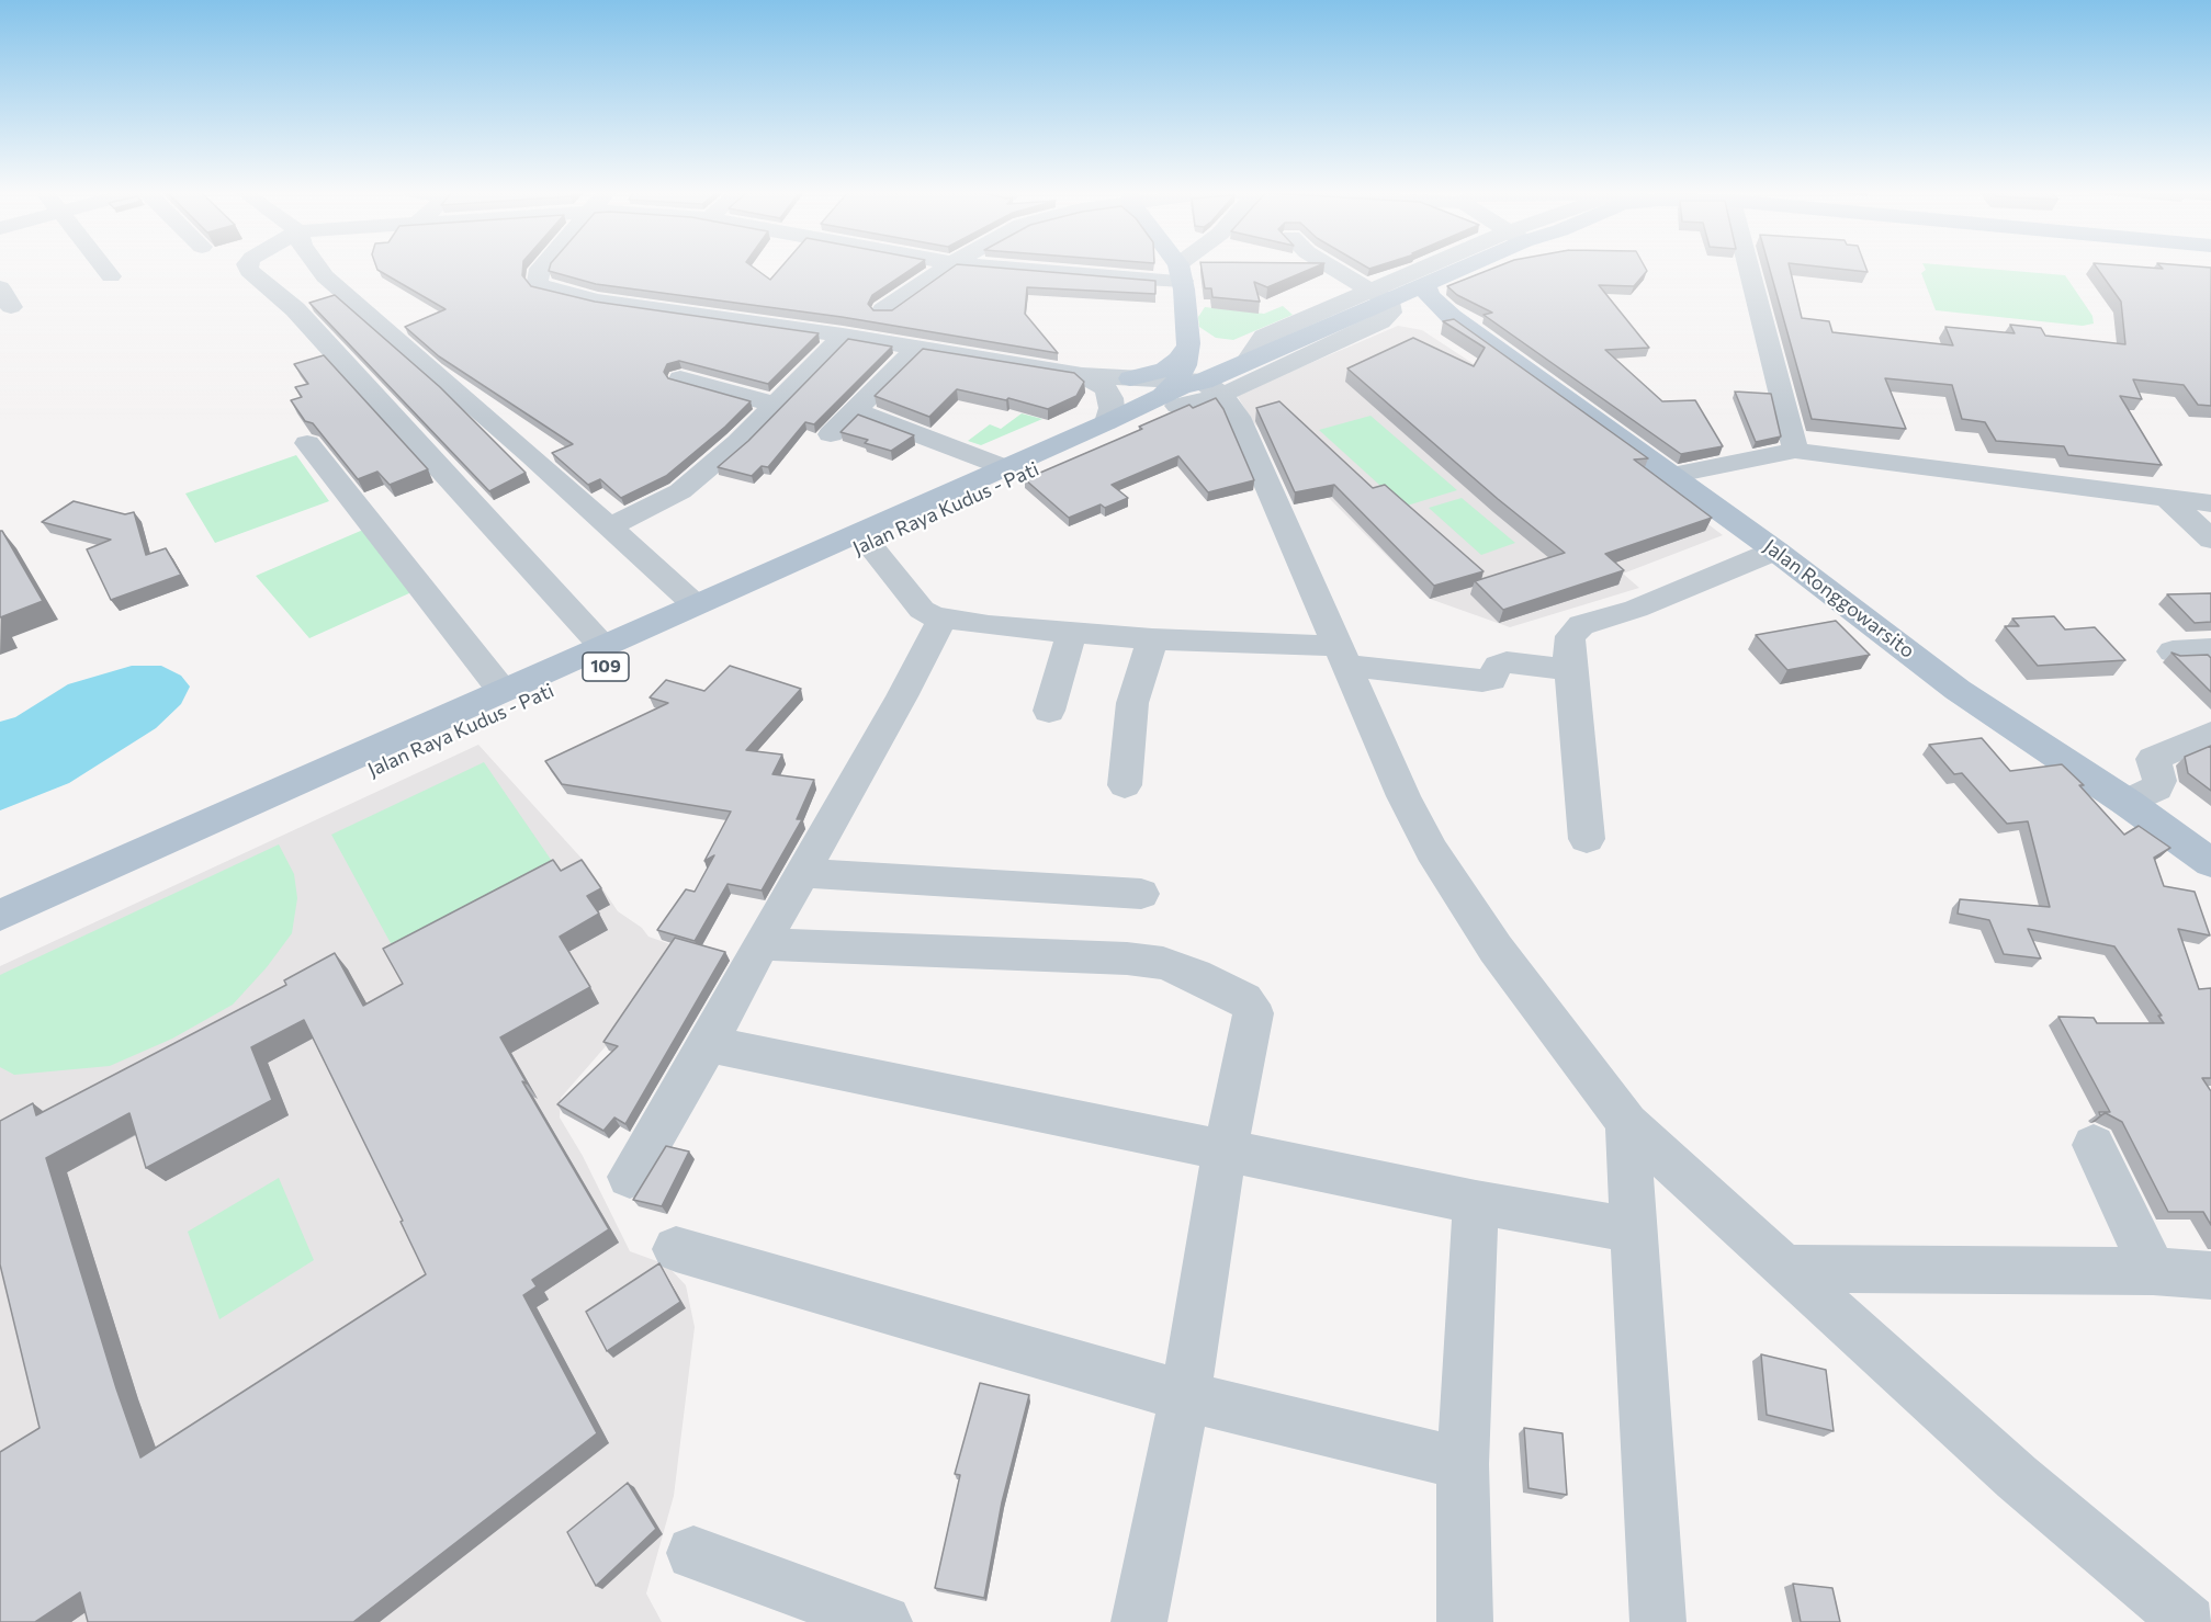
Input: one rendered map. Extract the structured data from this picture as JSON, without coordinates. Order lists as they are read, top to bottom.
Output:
{
  "streets": {
    "main road": ["Jalan Raya Kudus - Pati", "Jalan Ronggowarsito", "109"]
  }
}
